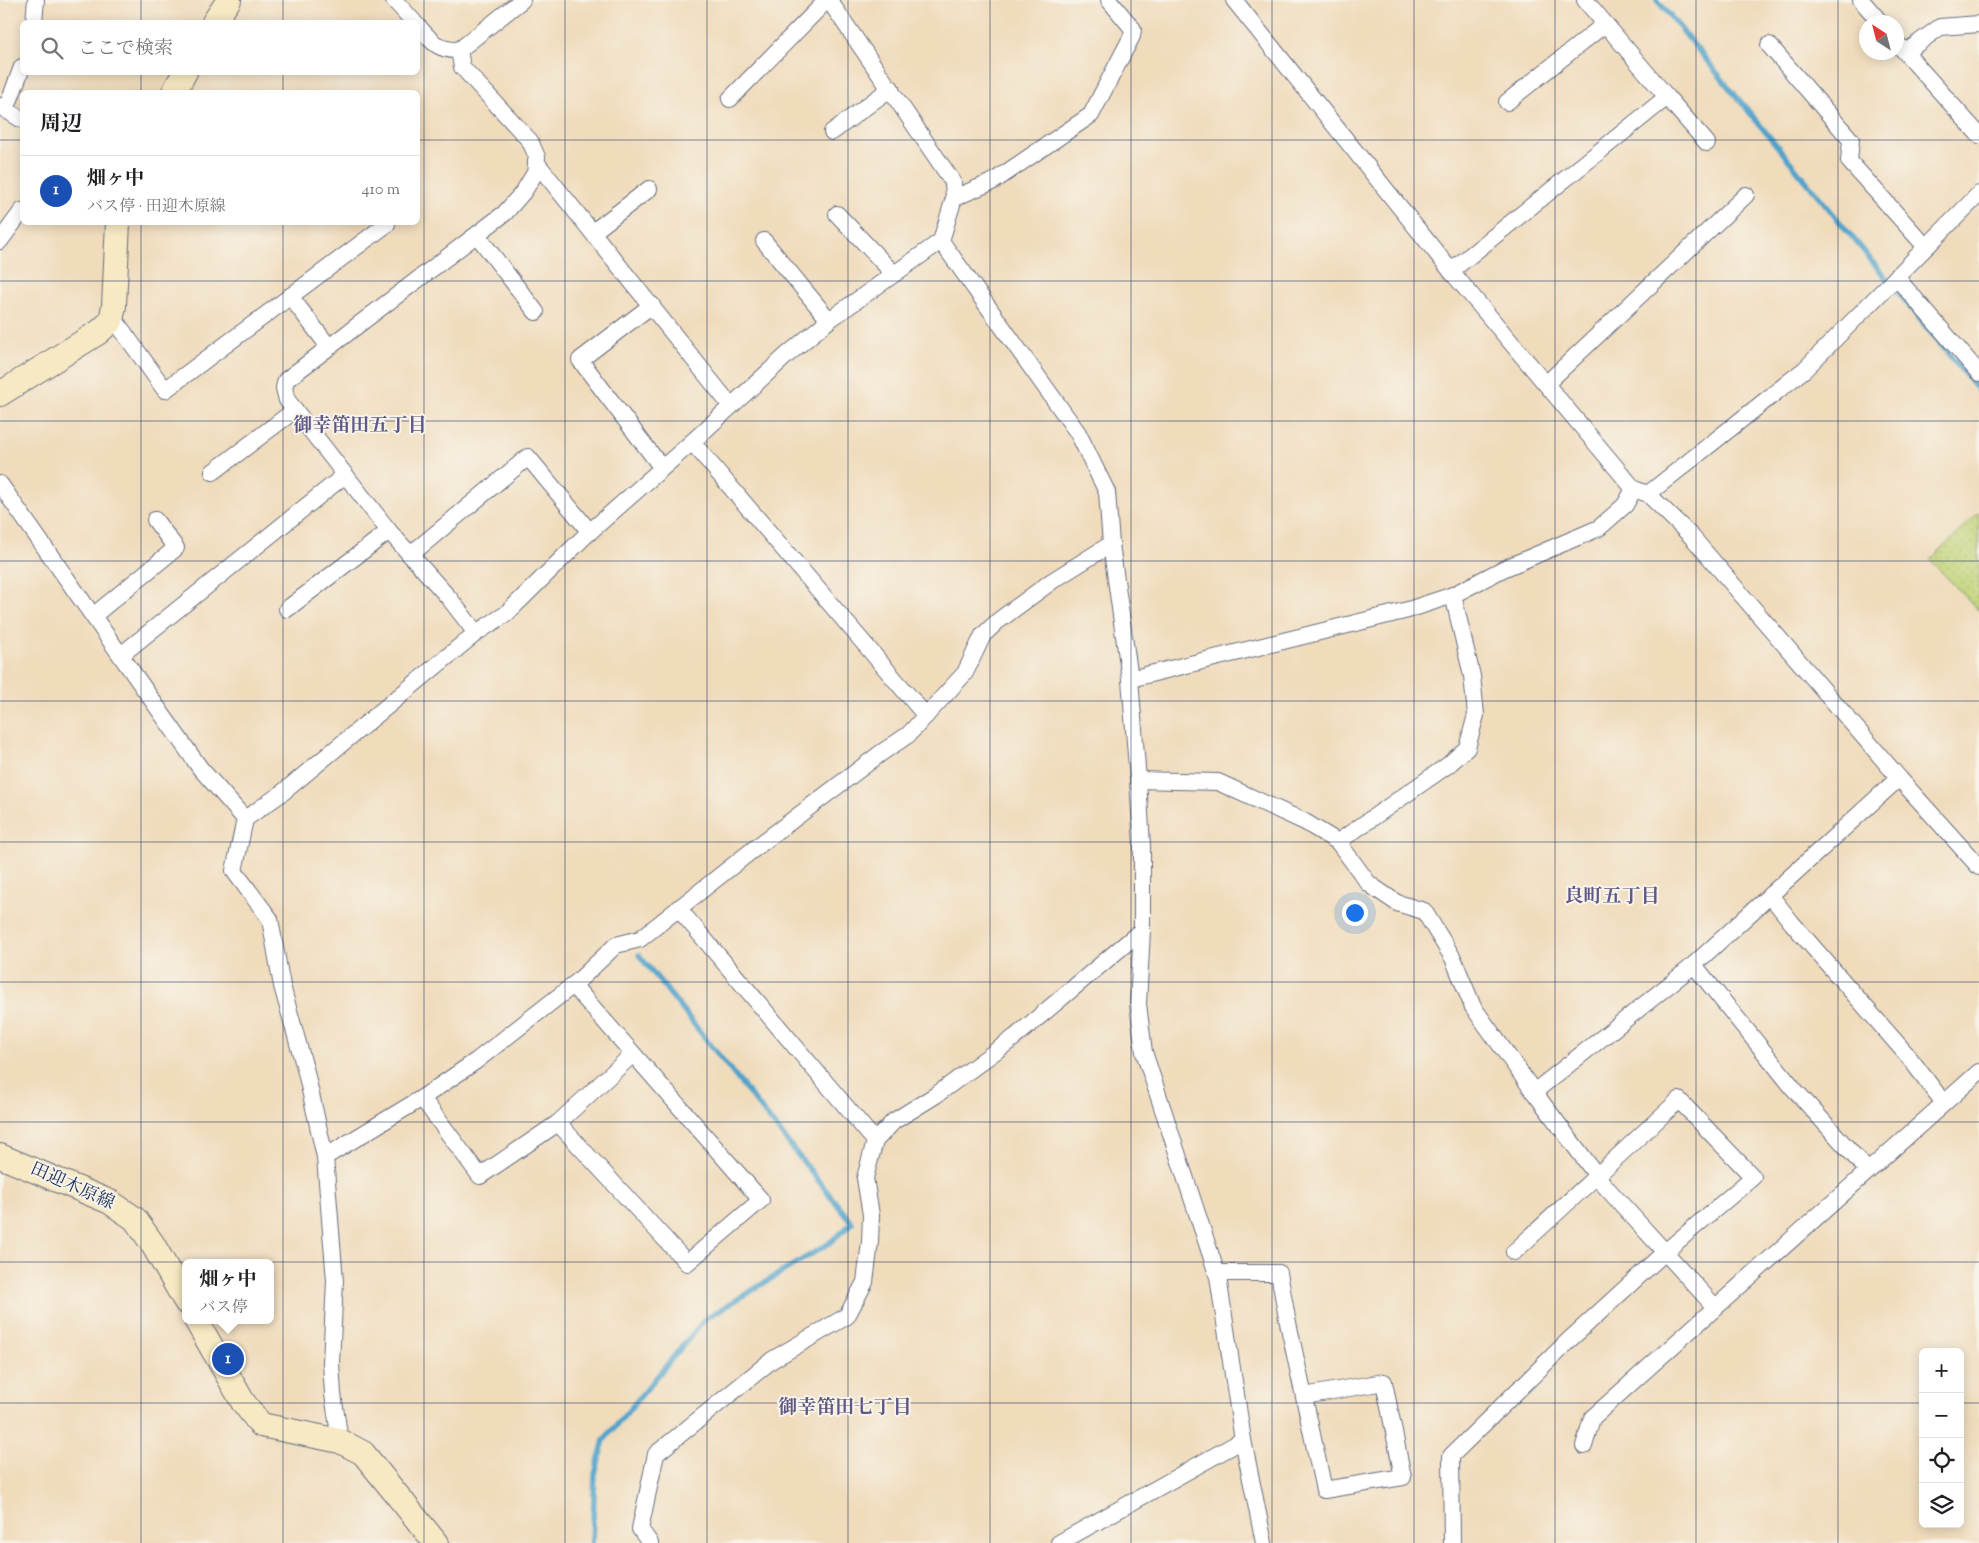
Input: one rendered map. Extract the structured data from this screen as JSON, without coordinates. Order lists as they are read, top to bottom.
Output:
{
  "streets": {
    "main road": ["田迎木原線"]
  },
  "districts": ["御幸笛田五丁目", "良町五丁目", "御幸笛田七丁目"],
  "north": "top left",
  "page": {
    "search": "ここで検索",
    "heading": "周辺",
    "list": [
      {
        "mark": "1",
        "name": "畑ヶ中",
        "note": "バス停 · 田迎木原線",
        "value": "410 m"
      }
    ],
    "popup": ["畑ヶ中", "バス停"],
    "pins": "1",
    "map_buttons": ["+", "−"]
  }
}
